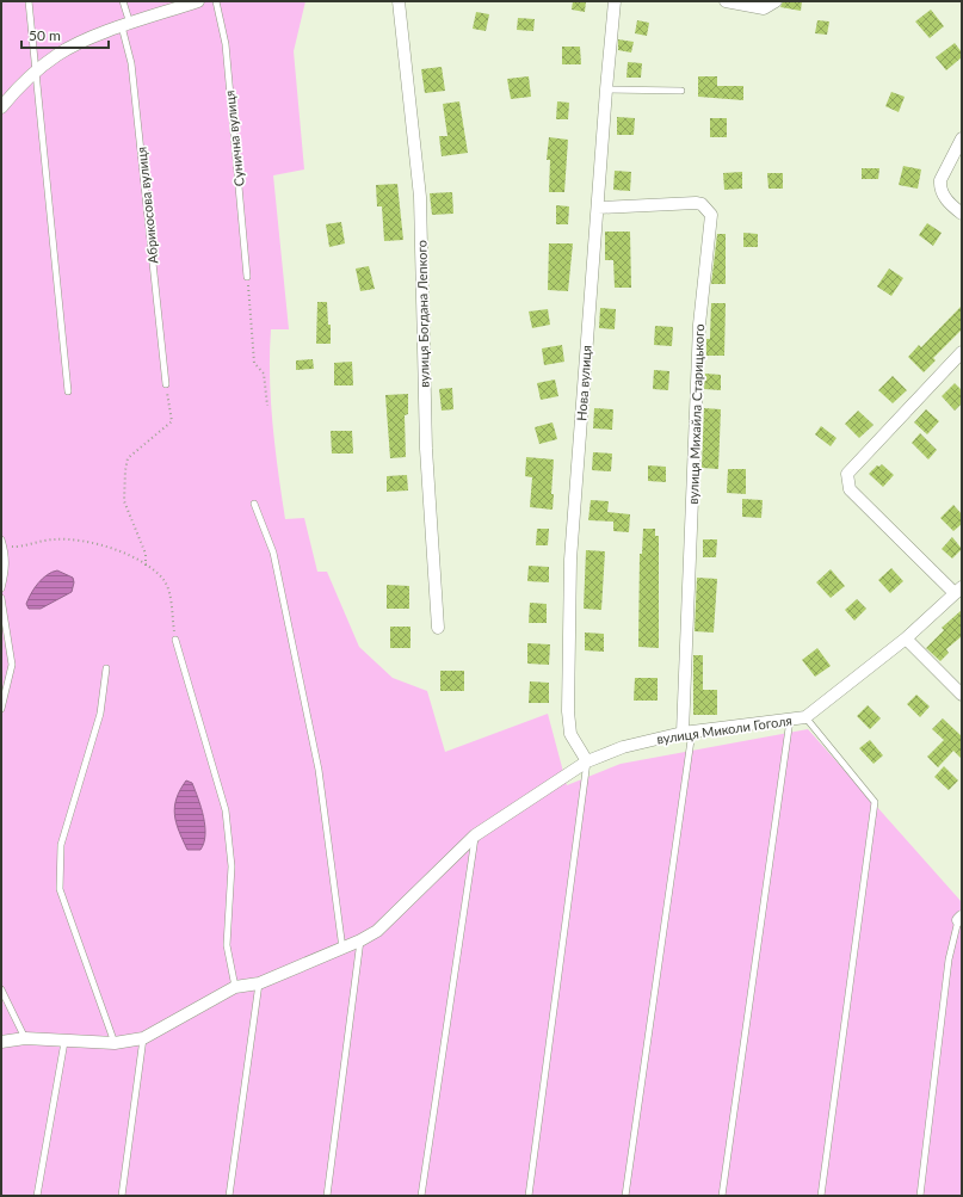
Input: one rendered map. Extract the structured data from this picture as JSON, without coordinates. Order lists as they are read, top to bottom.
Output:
{
  "streets": {
    "street": [
      "вулиця Богдана Лепкого",
      "Нова вулиця",
      "вулиця Михайла Старицького",
      "вулиця Миколи Гоголя"
    ],
    "lane": ["Сунична вулиця", "Абрикосова вулиця"]
  },
  "crossings": [
    ["Нова вулиця", "вулиця Михайла Старицького"],
    ["Нова вулиця", "вулиця Миколи Гоголя"],
    ["вулиця Михайла Старицького", "вулиця Миколи Гоголя"]
  ],
  "scale_bar": "50 m"
}
